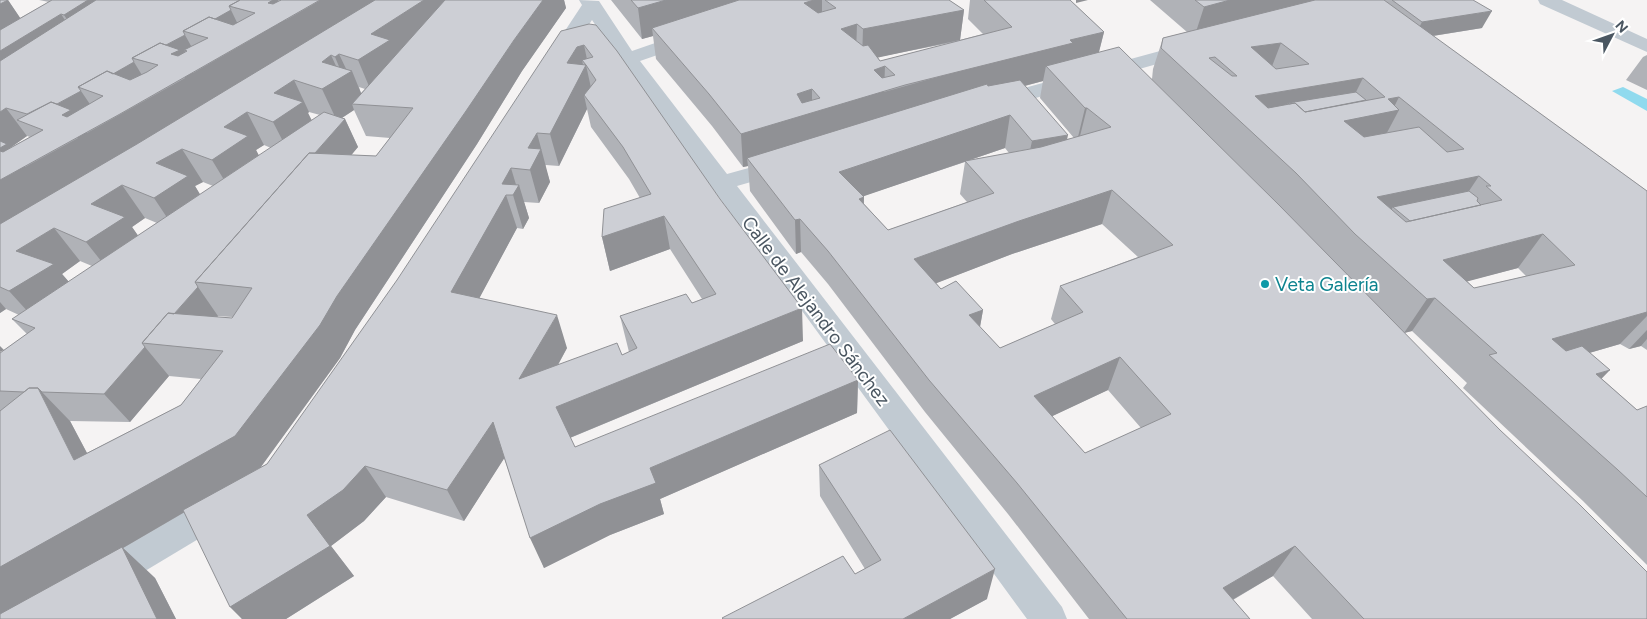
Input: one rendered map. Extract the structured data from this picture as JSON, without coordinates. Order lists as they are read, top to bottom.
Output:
{
  "streets": {
    "street": ["Calle de Alejandro Sánchez"]
  },
  "places": ["Veta Galería"],
  "north": "top right"
}
